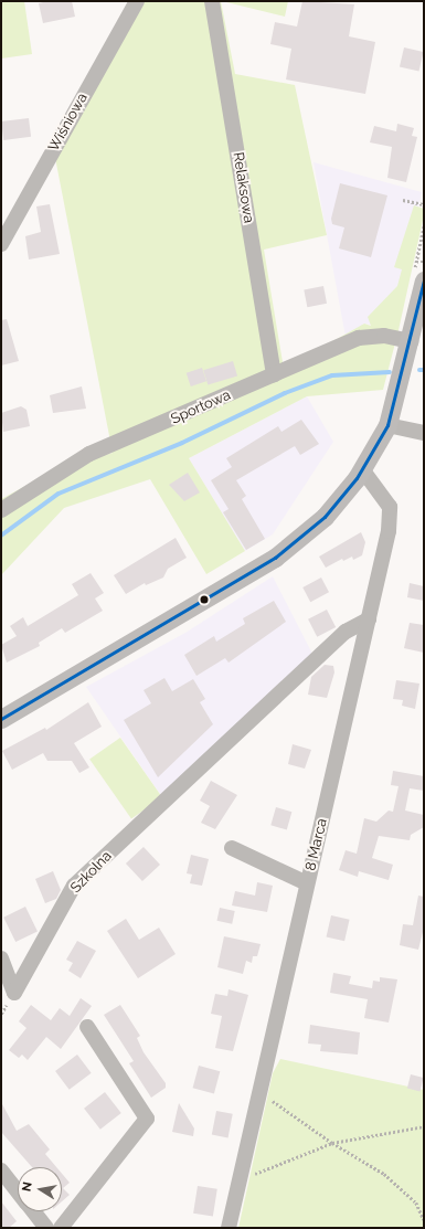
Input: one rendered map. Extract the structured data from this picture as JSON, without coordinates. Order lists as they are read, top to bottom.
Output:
{
  "streets": {
    "street": [
      "Wiśniowa",
      "Relaksowa",
      "Sportowa",
      "8 Marca",
      "Szkolna"
    ]
  },
  "crossings": [
    ["Relaksowa", "Sportowa"],
    ["8 Marca", "Szkolna"]
  ],
  "north": "left"
}
